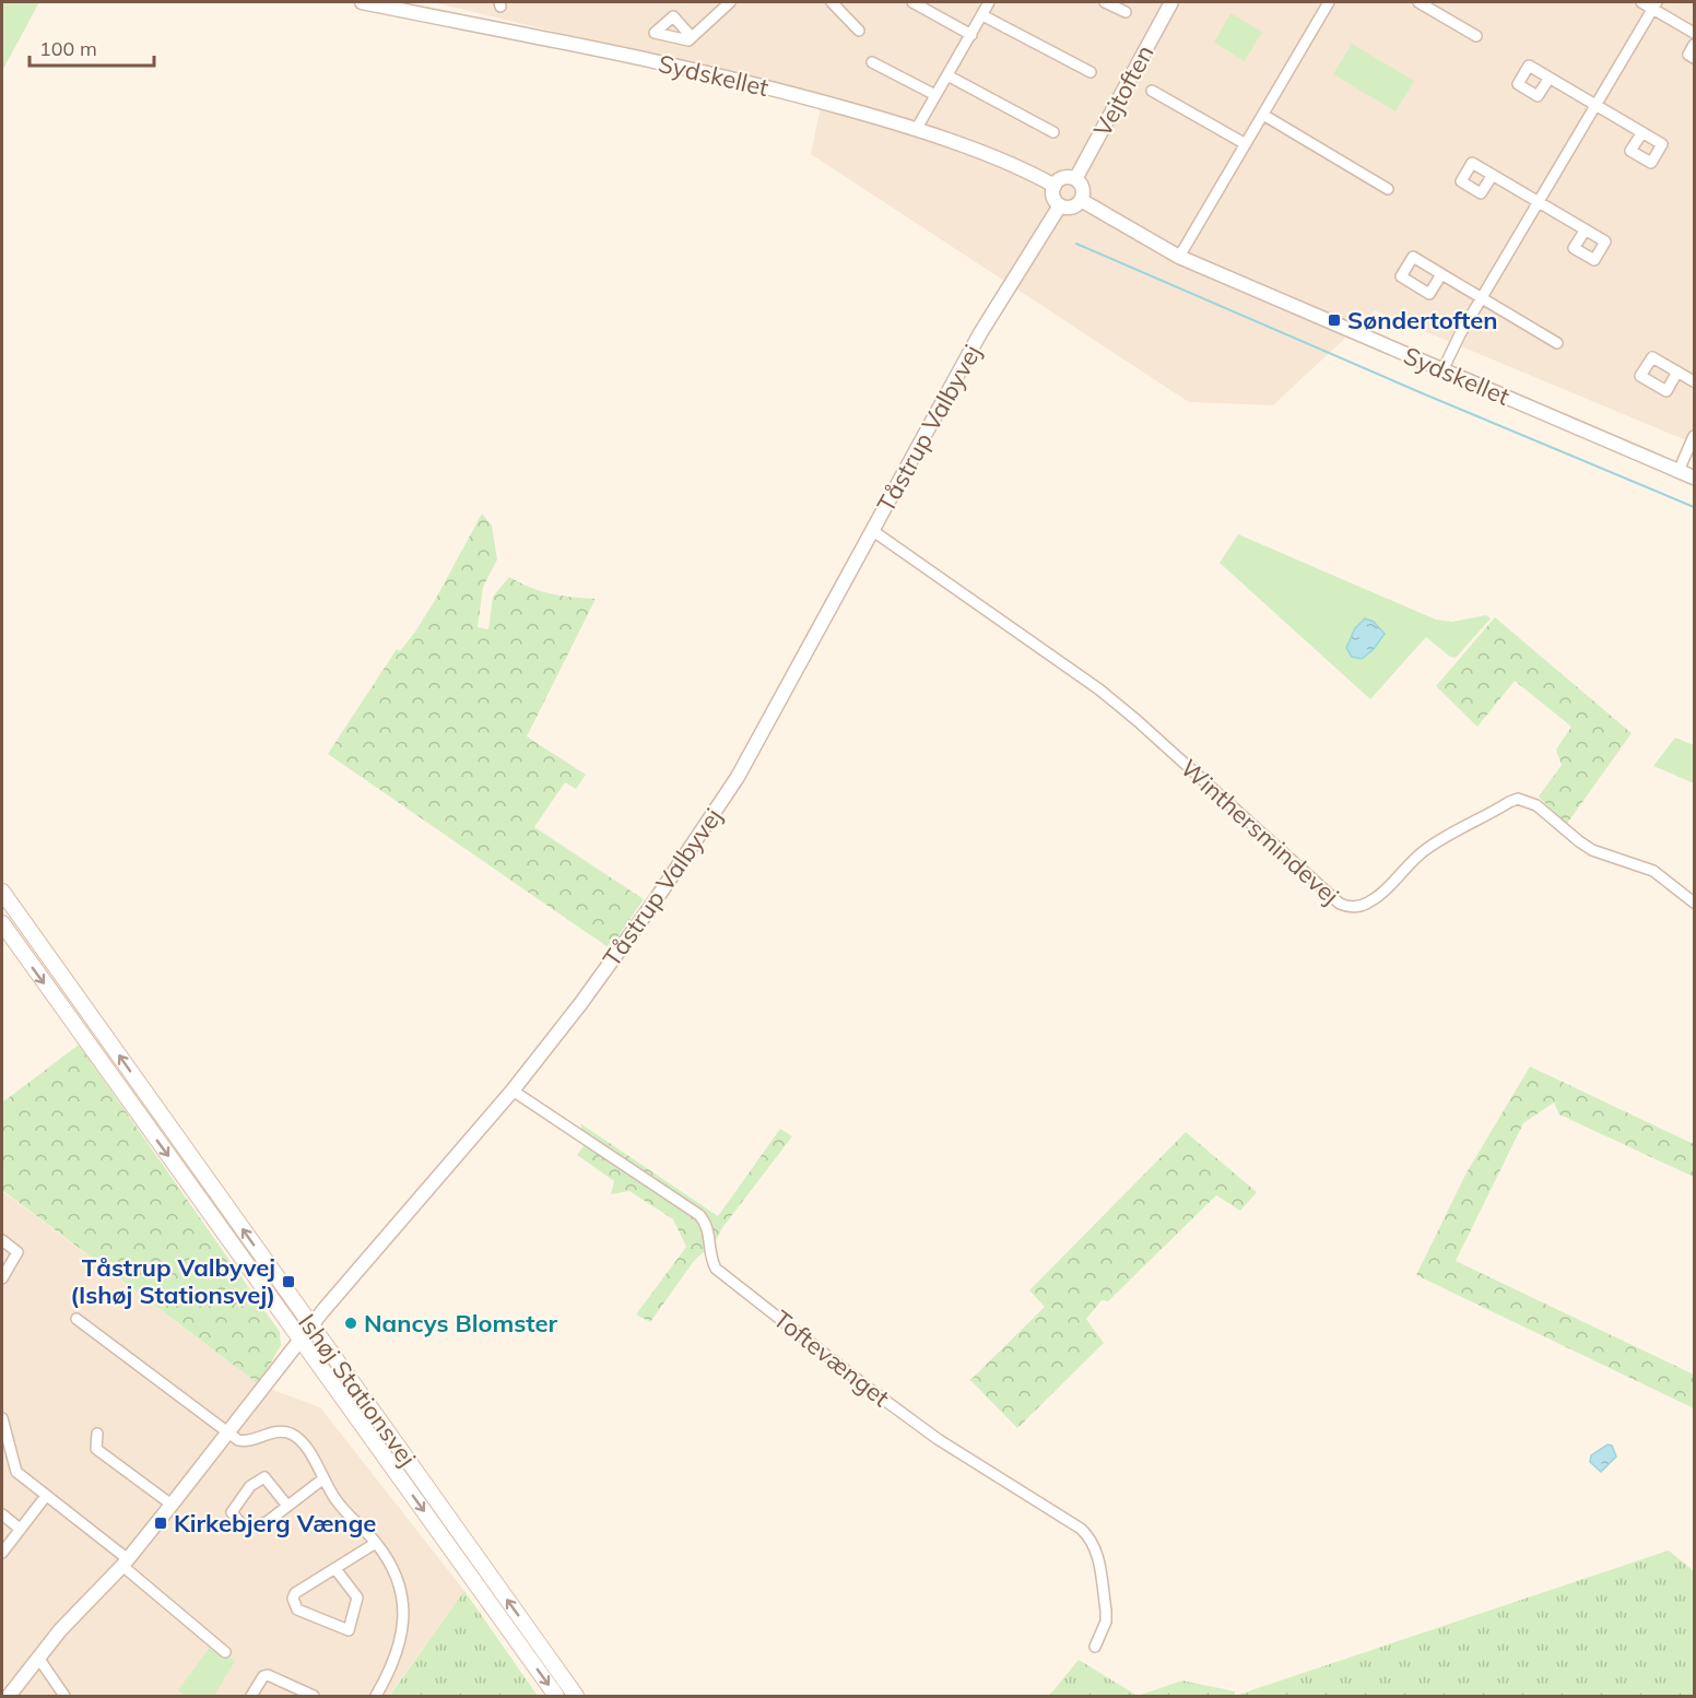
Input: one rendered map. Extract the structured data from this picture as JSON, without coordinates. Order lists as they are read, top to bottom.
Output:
{
  "streets": {
    "main road": ["Ishøj Stationsvej"],
    "street": [
      "Sydskellet",
      "Vejtoften",
      "Tåstrup Valbyvej",
      "Winthersmindevej",
      "Toftevænget"
    ]
  },
  "crossings": [
    ["Sydskellet", "Vejtoften"],
    ["Sydskellet", "Tåstrup Valbyvej"],
    ["Vejtoften", "Tåstrup Valbyvej"],
    ["Tåstrup Valbyvej", "Winthersmindevej"],
    ["Tåstrup Valbyvej", "Toftevænget"],
    ["Tåstrup Valbyvej", "Ishøj Stationsvej"]
  ],
  "places": {
    "transit": ["Søndertoften", "Tåstrup Valbyvej (Ishøj Stationsvej)", "Kirkebjerg Vænge"],
    "other": ["Nancys Blomster"]
  },
  "scale_bar": "100 m"
}
